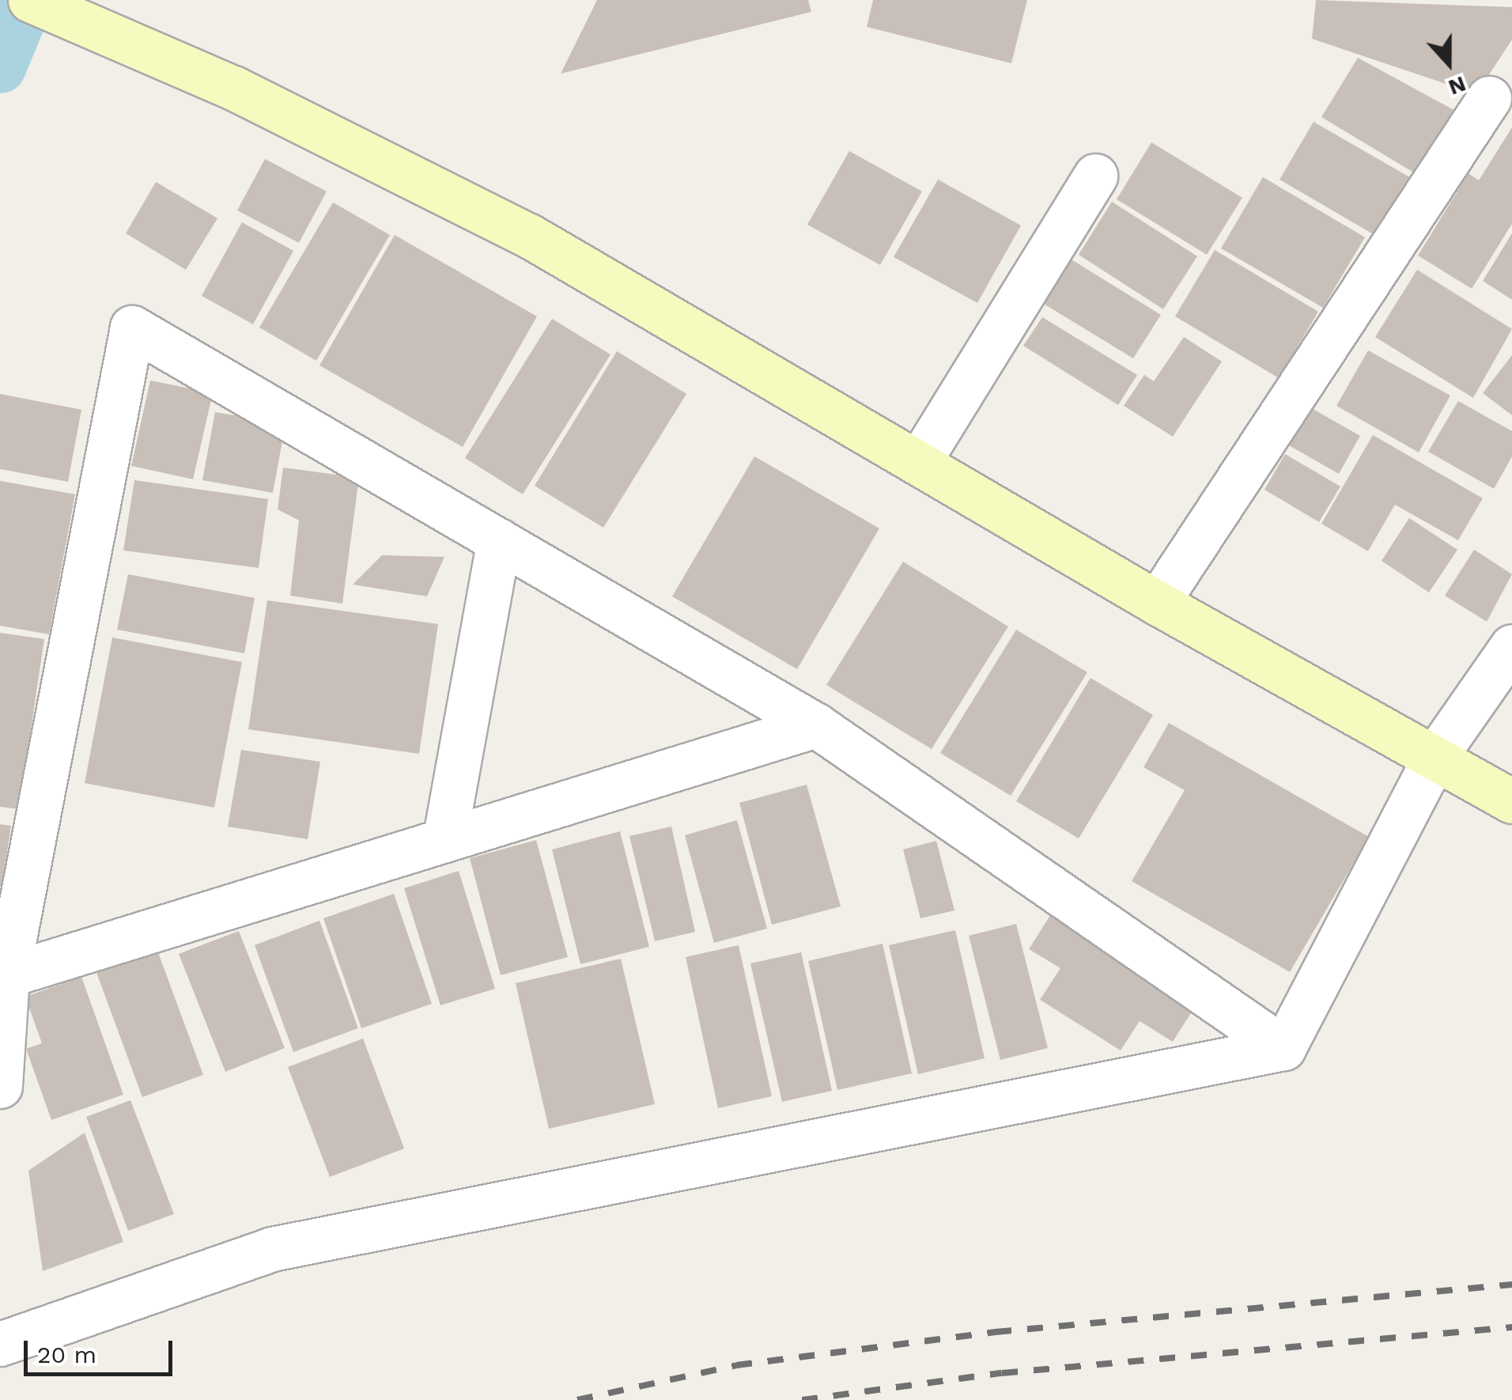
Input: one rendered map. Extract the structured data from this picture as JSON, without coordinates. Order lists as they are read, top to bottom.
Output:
{
  "scale_bar": "20 m",
  "north": "bottom"
}
